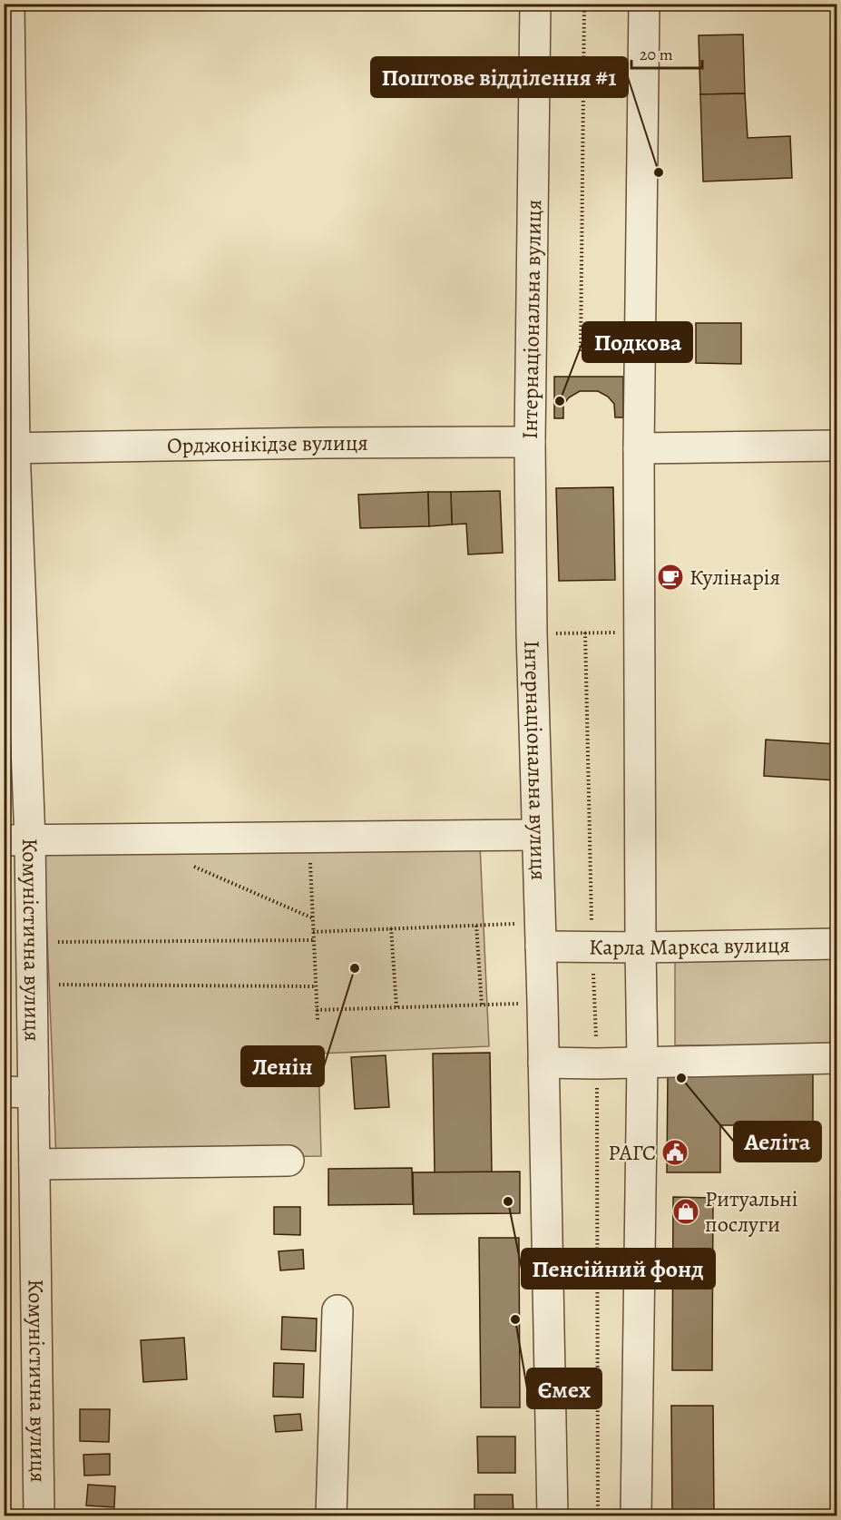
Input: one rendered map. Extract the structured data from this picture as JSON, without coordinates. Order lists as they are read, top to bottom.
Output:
{
  "streets": {
    "street": [
      "Інтернаціональна вулиця",
      "Орджонікідзе вулиця",
      "Комуністична вулиця",
      "Карла Маркса вулиця"
    ]
  },
  "crossings": [
    ["Інтернаціональна вулиця", "Орджонікідзе вулиця"],
    ["Інтернаціональна вулиця", "Карла Маркса вулиця"],
    ["Орджонікідзе вулиця", "Комуністична вулиця"]
  ],
  "places": {
    "other": [
      "Поштове відділення #1",
      "Подкова",
      "Ленін",
      "Аеліта",
      "Пенсійний фонд",
      "Ємех"
    ],
    "cafe": ["Кулінарія"],
    "public building": ["РАГС"],
    "shop": ["Ритуальні послуги"]
  },
  "scale_bar": "20 m"
}
